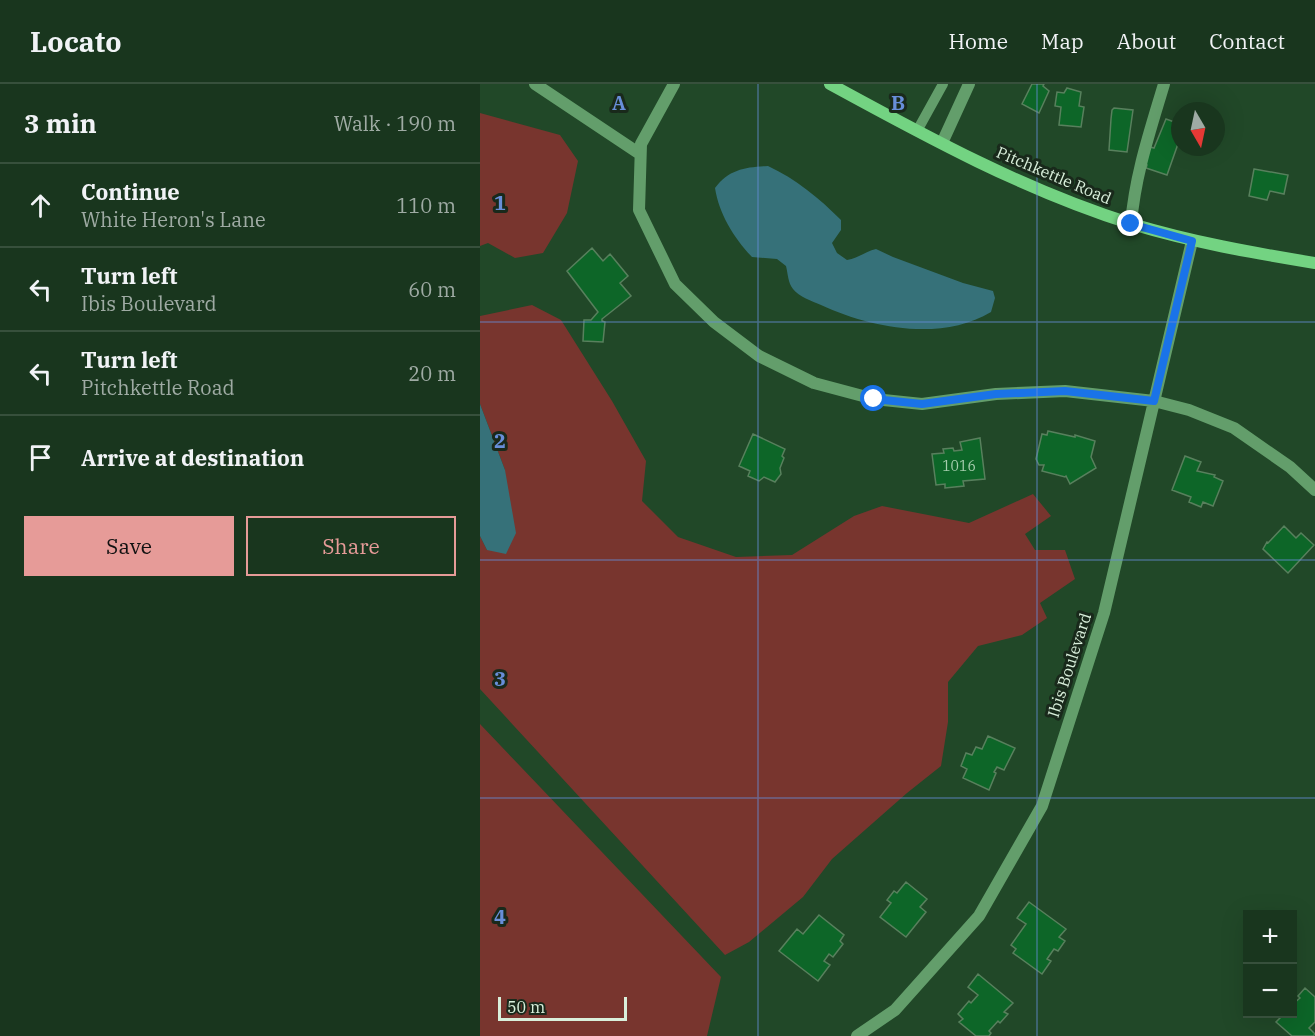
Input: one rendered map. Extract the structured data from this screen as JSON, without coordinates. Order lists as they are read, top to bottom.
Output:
{
  "streets": {
    "main road": ["Pitchkettle Road"],
    "street": ["Ibis Boulevard"]
  },
  "crossings": [
    ["Pitchkettle Road", "Ibis Boulevard"]
  ],
  "house_numbers": ["1016"],
  "scale_bar": "50 m",
  "north": "bottom",
  "page": {
    "header": "Locato",
    "nav": [
      "Home",
      "Map",
      "About",
      "Contact"
    ],
    "heading": ["3 min", "Walk · 190 m"],
    "list": [
      ["Continue", "White Heron's Lane", "110 m"],
      ["Turn left", "Ibis Boulevard", "60 m"],
      ["Turn left", "Pitchkettle Road", "20 m"],
      "Arrive at destination"
    ],
    "buttons": ["Save", "Share"],
    "map_buttons": ["+", "−"],
    "scale": "50 m"
  },
  "grid": {
    "columns": ["A", "B"],
    "rows": [
      "1",
      "2",
      "3",
      "4"
    ]
  }
}
